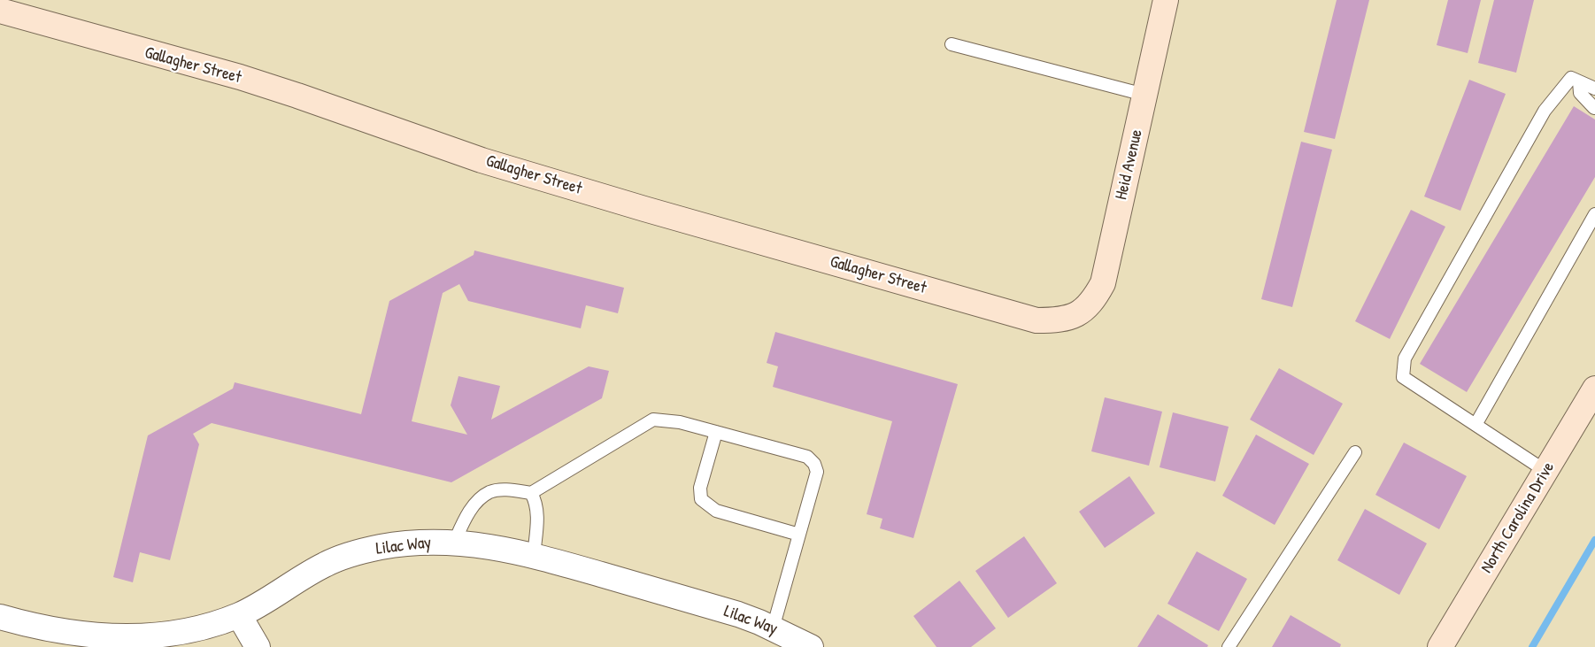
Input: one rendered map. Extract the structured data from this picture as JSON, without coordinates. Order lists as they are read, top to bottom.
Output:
{
  "streets": {
    "street": [
      "Gallagher Street",
      "Heid Avenue",
      "North Carolina Drive",
      "Lilac Way"
    ]
  },
  "crossings": [
    ["Gallagher Street", "Heid Avenue"]
  ]
}
